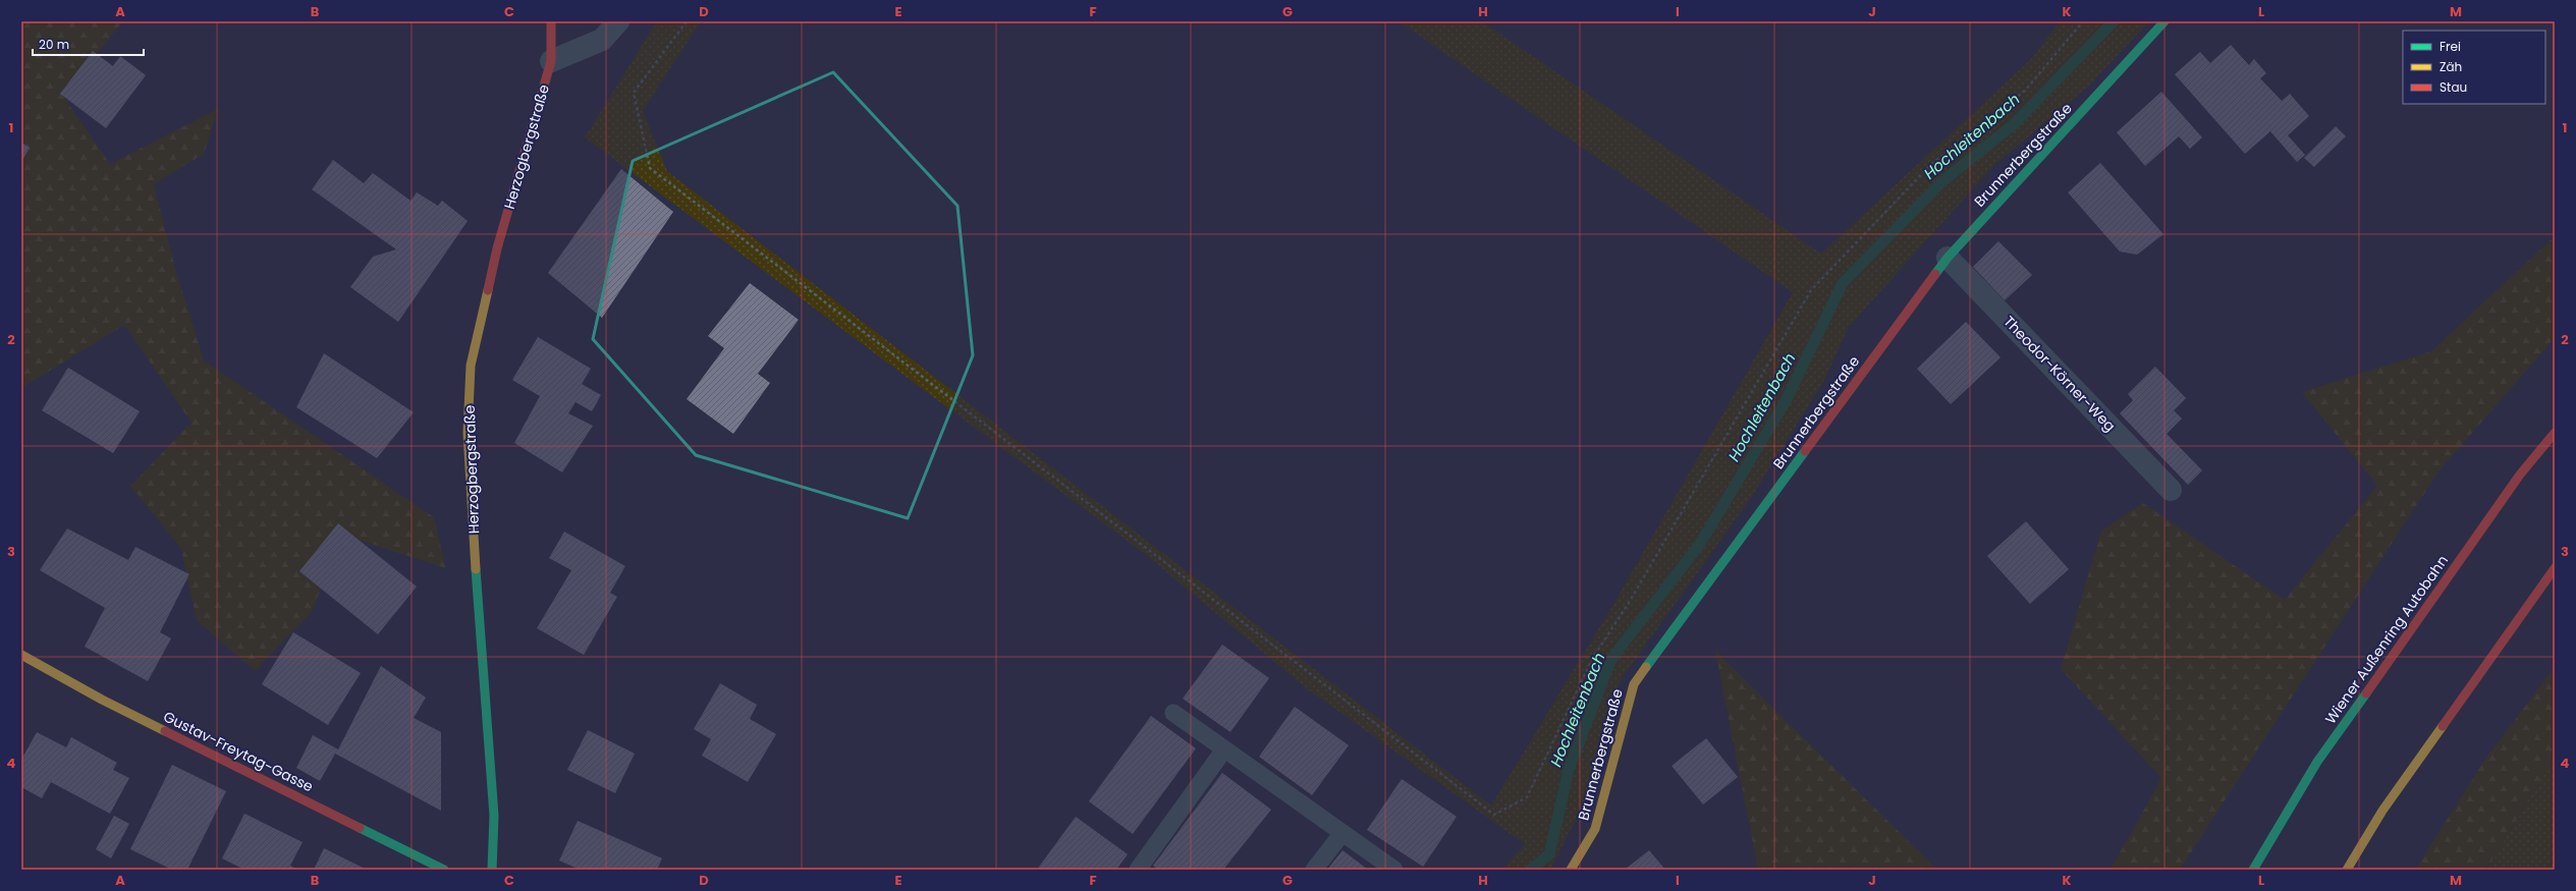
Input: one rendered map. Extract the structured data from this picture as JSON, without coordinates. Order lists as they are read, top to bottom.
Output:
{
  "streets": {
    "main road": [
      "Herzogbergstraße",
      "Brunnerbergstraße",
      "Wiener Außenring Autobahn",
      "Gustav-Freytag-Gasse"
    ],
    "street": ["Theodor-Körner-Weg"]
  },
  "crossings": [
    ["Brunnerbergstraße", "Theodor-Körner-Weg"]
  ],
  "water": ["Hochleitenbach"],
  "legend": ["Frei", "Zäh", "Stau"],
  "scale_bar": "20 m",
  "grid": {
    "columns": [
      "A",
      "B",
      "C",
      "D",
      "E",
      "F",
      "G",
      "H",
      "I",
      "J",
      "K",
      "L",
      "M"
    ],
    "rows": [
      "1",
      "2",
      "3",
      "4"
    ]
  }
}
